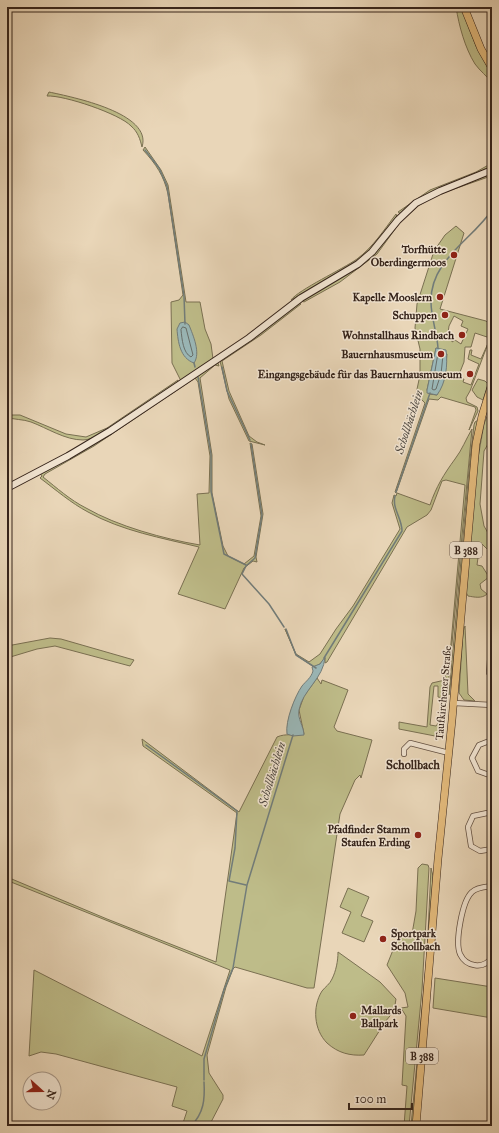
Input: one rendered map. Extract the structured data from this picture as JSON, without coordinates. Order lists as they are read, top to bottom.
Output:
{
  "streets": {
    "main road": ["B 388", "Taufkirchener Straße"]
  },
  "districts": ["Schollbach"],
  "water": ["Schollbächlein"],
  "places": [
    "Torfhütte Oberdingermoos",
    "Kapelle Mooslern",
    "Schuppen",
    "Wohnstallhaus Rindbach",
    "Bauernhausmuseum",
    "Eingangsgebäude für das Bauernhausmuseum",
    "Pfadfinder Stamm Staufen Erding",
    "Sportpark Schollbach",
    "Mallards Ballpark"
  ],
  "scale_bar": "100 m",
  "north": "right"
}
